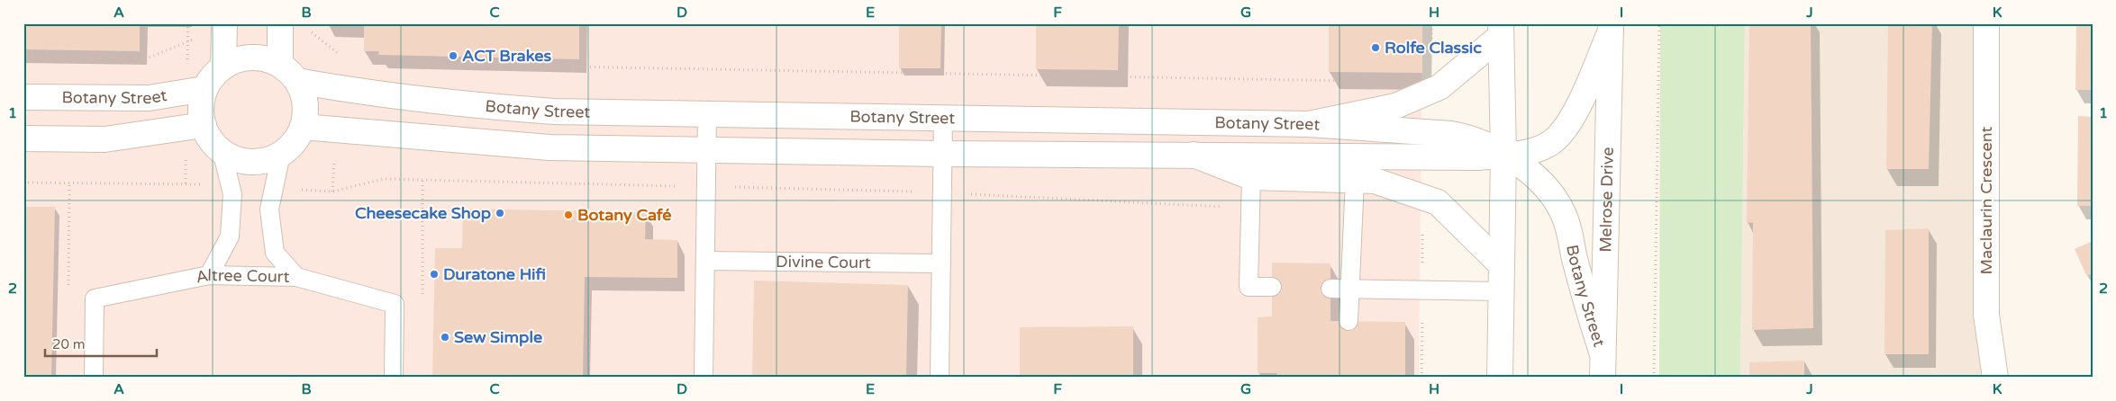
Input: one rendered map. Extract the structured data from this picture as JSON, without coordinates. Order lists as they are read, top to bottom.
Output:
{
  "streets": {
    "street": ["Botany Street", "Melrose Drive", "Maclaurin Crescent"],
    "lane": ["Divine Court", "Altree Court"]
  },
  "crossings": [
    ["Botany Street", "Melrose Drive"]
  ],
  "places": [
    "Rolfe Classic",
    "ACT Brakes",
    "Cheesecake Shop",
    "Botany Café",
    "Duratone Hifi",
    "Sew Simple"
  ],
  "scale_bar": "20 m",
  "grid": {
    "columns": [
      "A",
      "B",
      "C",
      "D",
      "E",
      "F",
      "G",
      "H",
      "I",
      "J",
      "K"
    ],
    "rows": ["1", "2"]
  }
}
